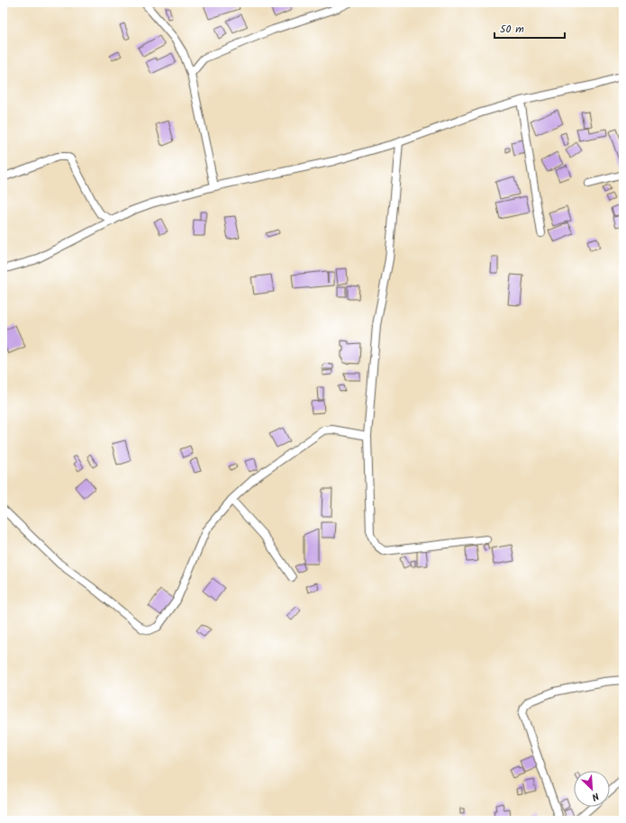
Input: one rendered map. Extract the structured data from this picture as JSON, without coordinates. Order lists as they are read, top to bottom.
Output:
{
  "scale_bar": "50 m",
  "north": "bottom right"
}
